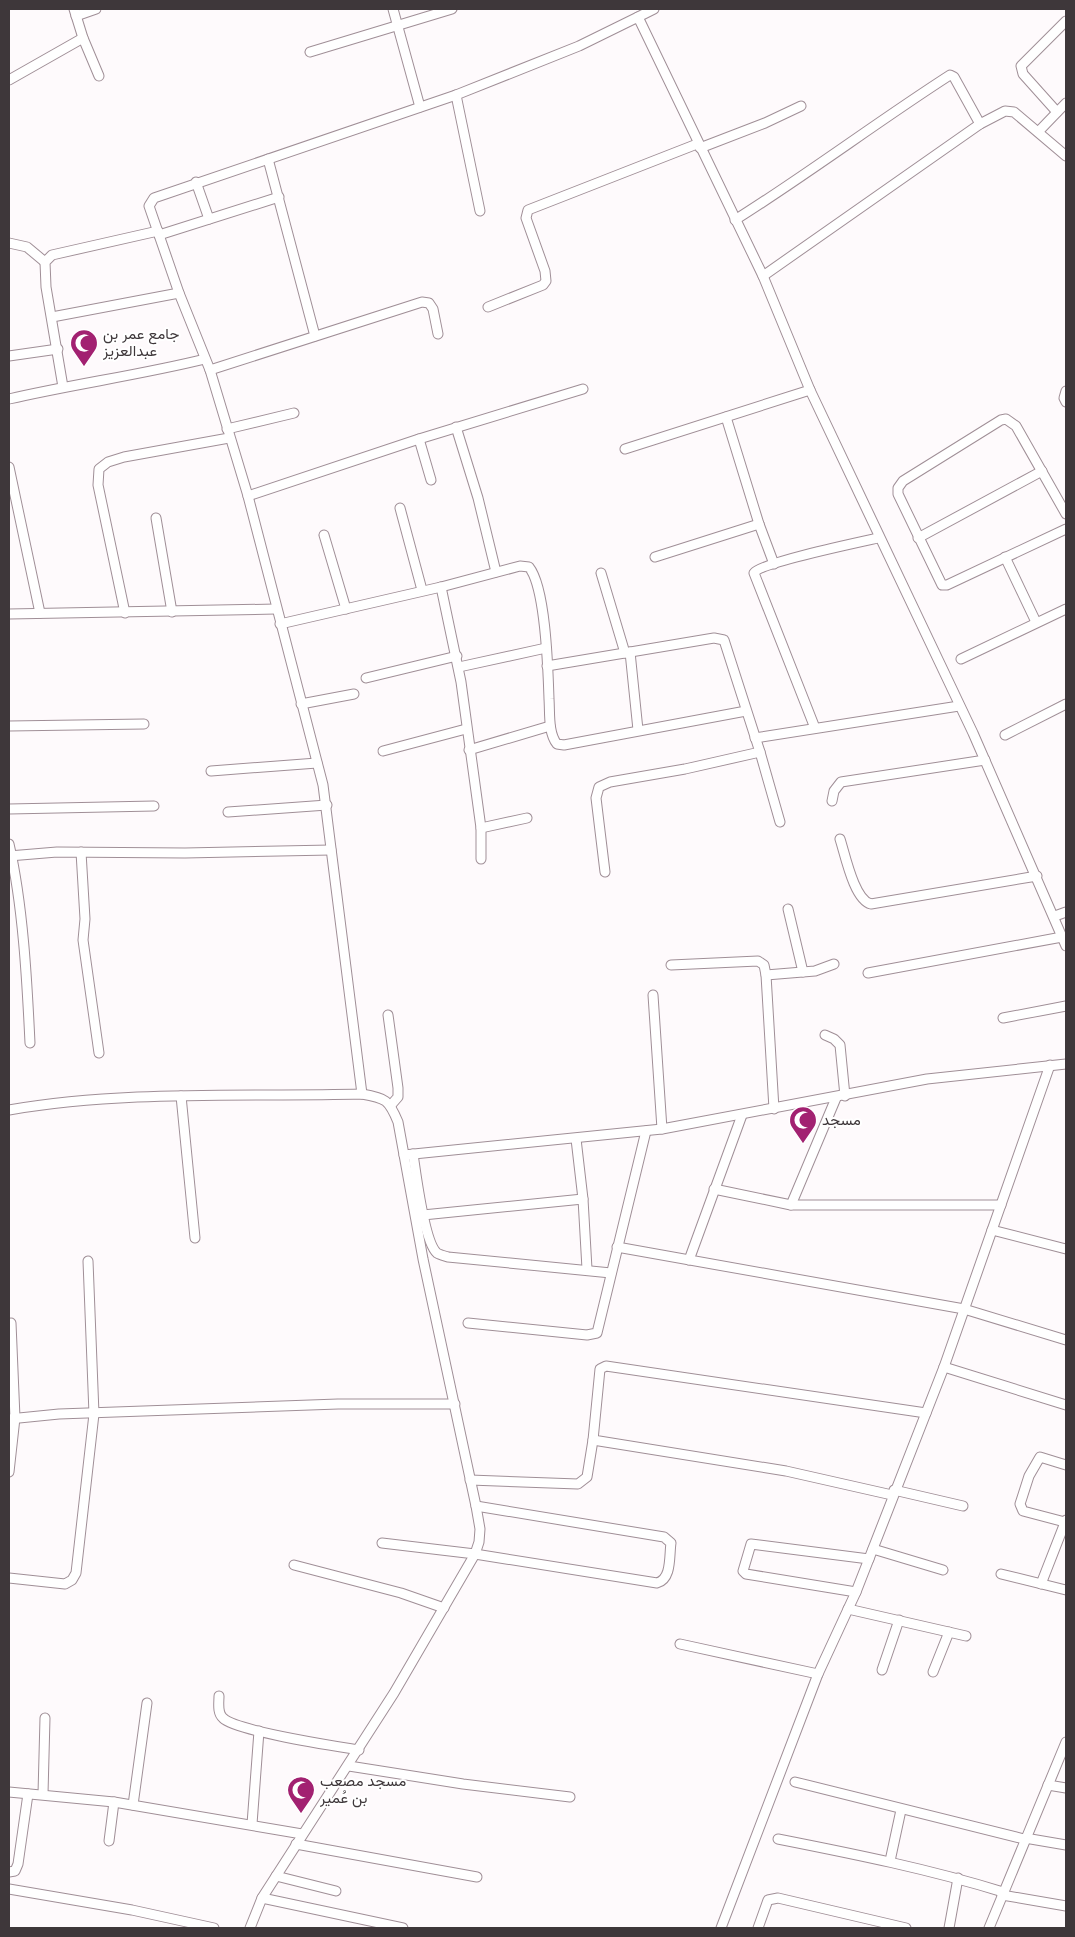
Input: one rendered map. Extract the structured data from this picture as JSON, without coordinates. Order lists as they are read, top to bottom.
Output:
{
  "places": {
    "mosque": ["جامع عمر بن عبدالعزيز", "مسجد", "مسجد مصعب بن عُمير"]
  }
}
